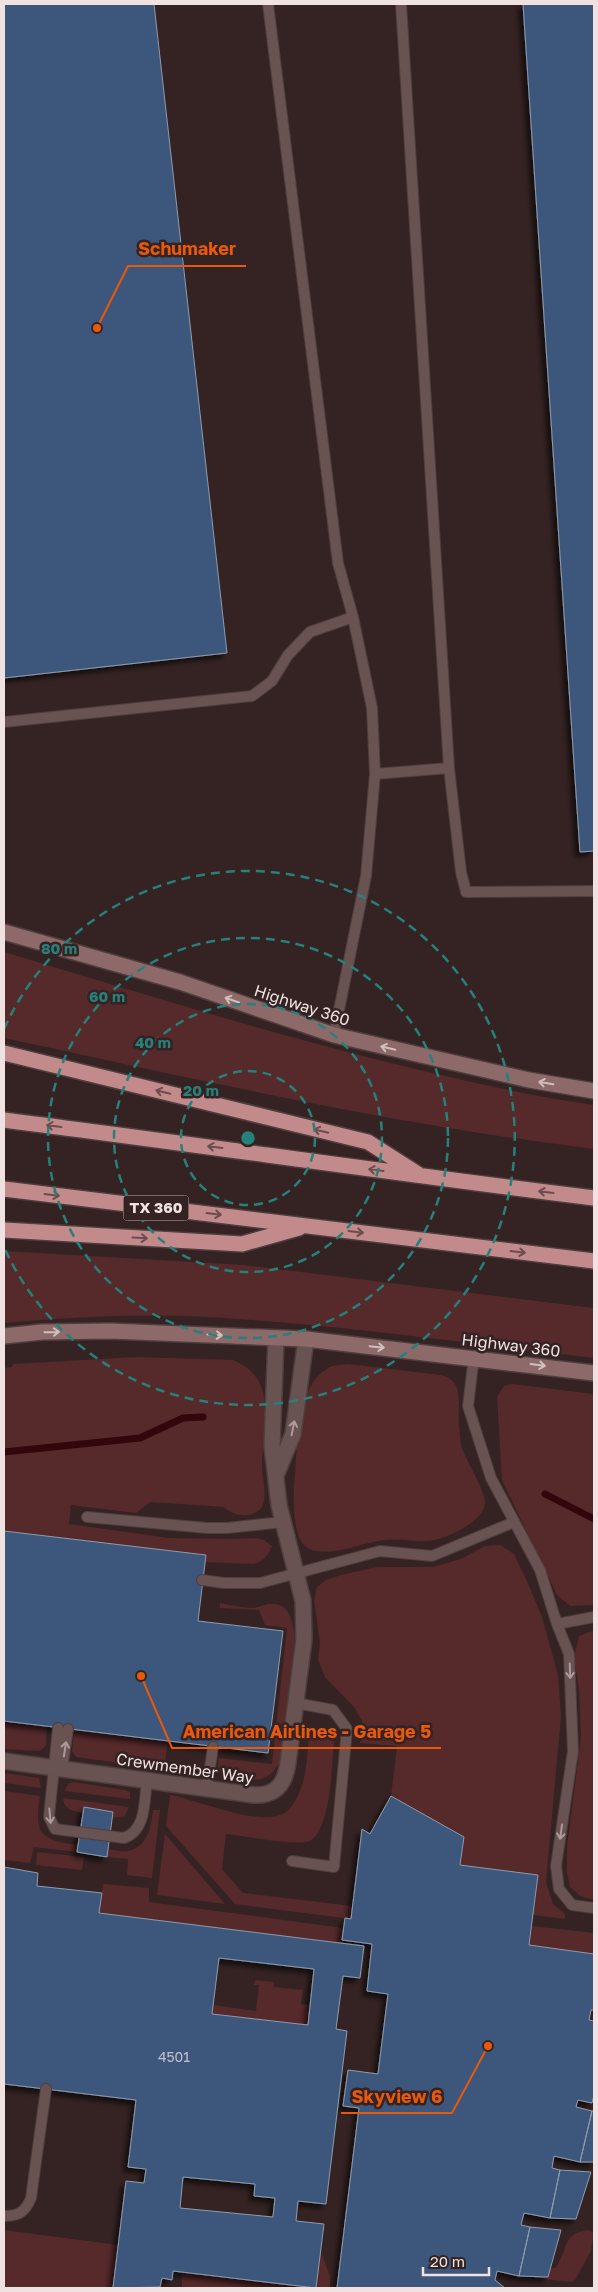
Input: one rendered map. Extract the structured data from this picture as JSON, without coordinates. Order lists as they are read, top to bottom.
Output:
{
  "streets": {
    "highway": ["TX 360"],
    "main road": ["Highway 360"],
    "street": ["Crewmember Way"]
  },
  "crossings": [
    ["Highway 360", "Crewmember Way"]
  ],
  "places": ["Schumaker", "American Airlines - Garage 5", "Skyview 6"],
  "house_numbers": ["4501"],
  "scale_bar": "20 m",
  "rings": [
    "80 m",
    "60 m",
    "40 m",
    "20 m"
  ]
}
